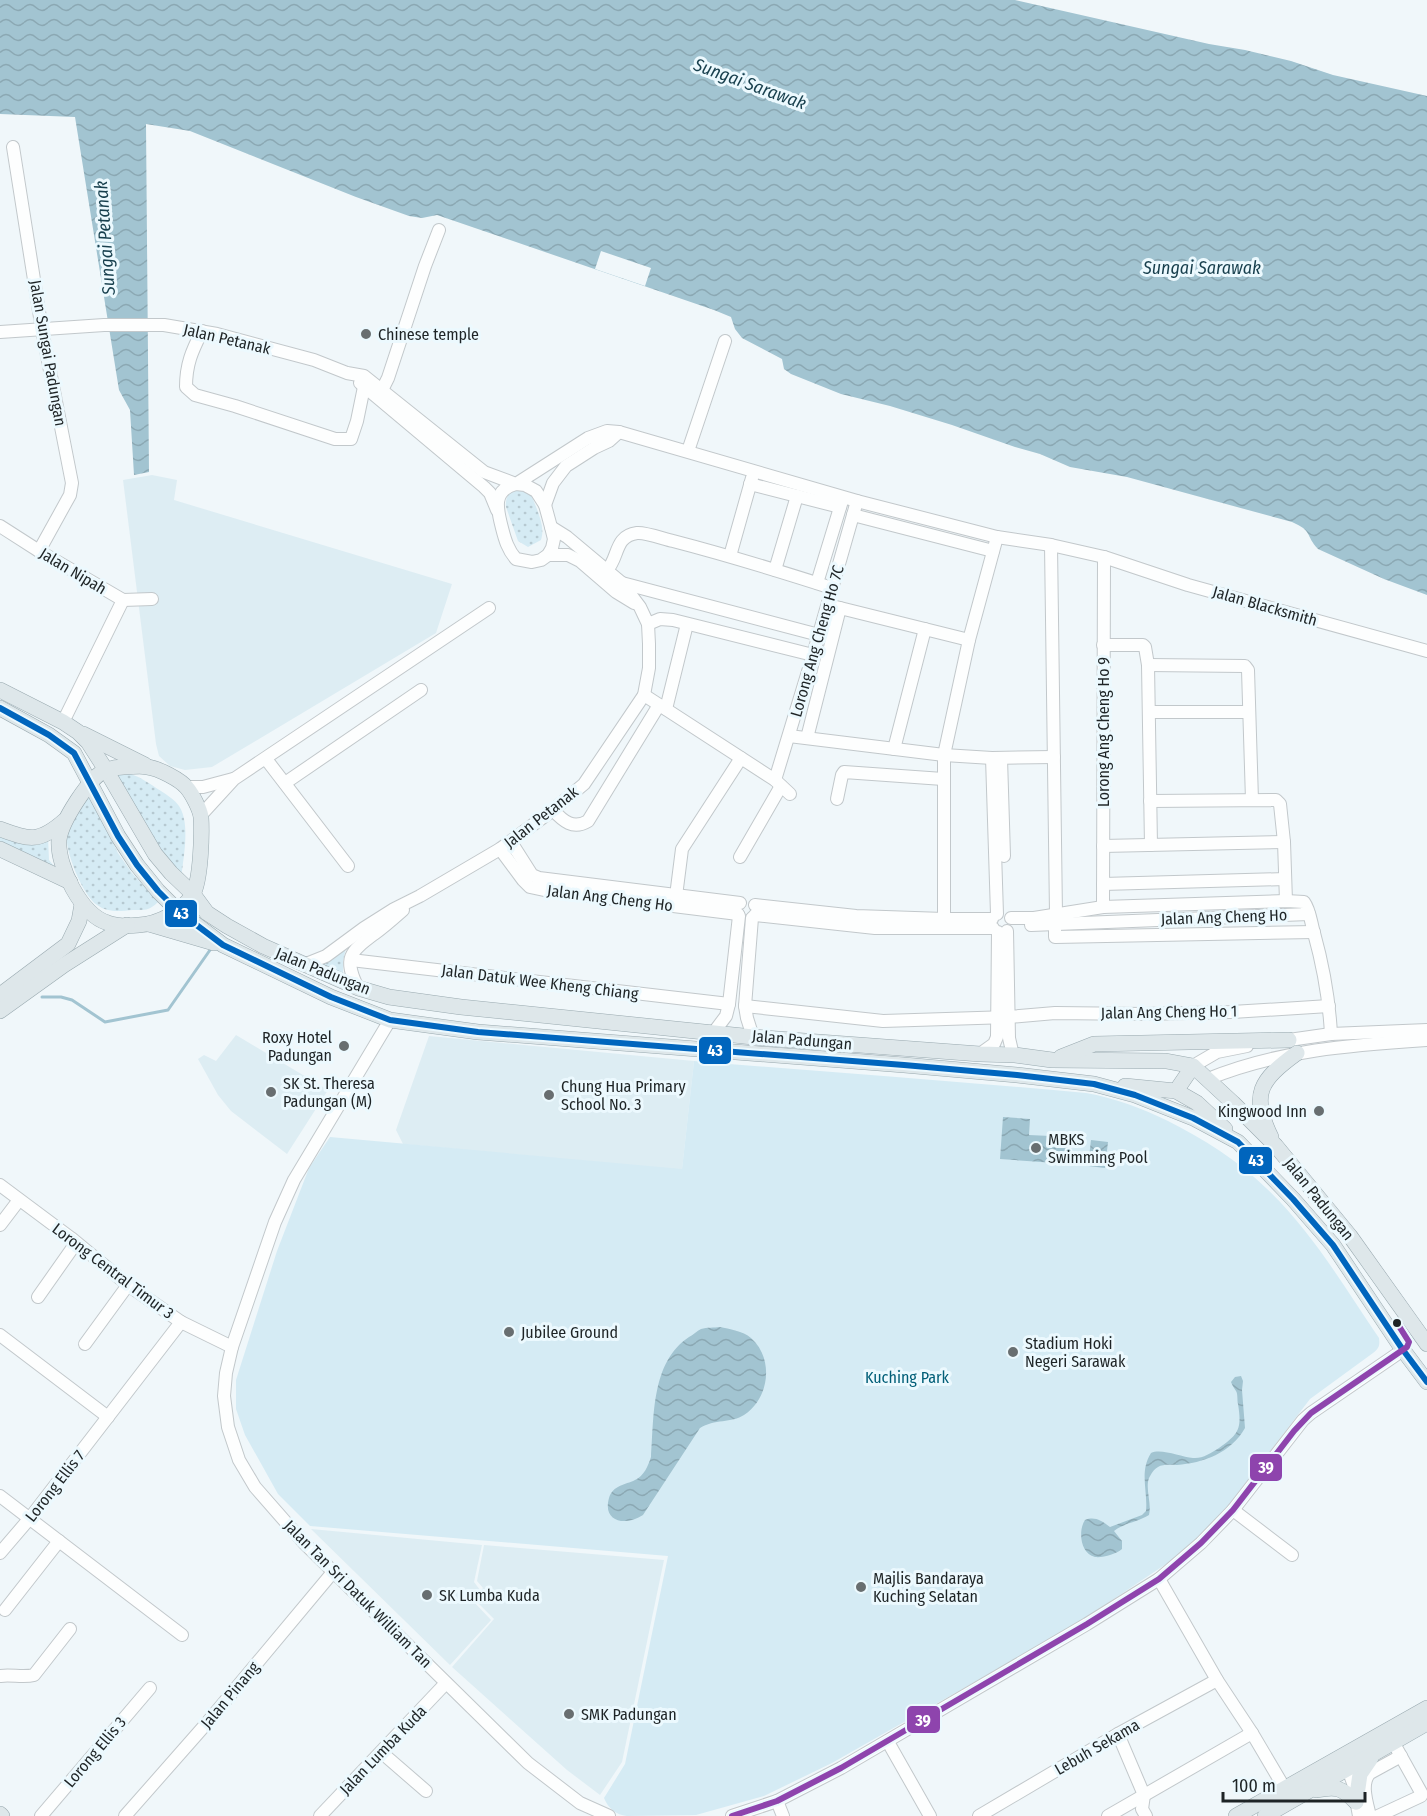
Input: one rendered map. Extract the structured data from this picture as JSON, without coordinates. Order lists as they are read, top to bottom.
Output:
{
  "streets": {
    "main road": ["Jalan Padungan"],
    "street": [
      "Jalan Petanak",
      "Jalan Sungai Padungan",
      "Jalan Nipah",
      "Jalan Blacksmith",
      "Lorong Ang Cheng Ho 7C",
      "Lorong Ang Cheng Ho 9",
      "Jalan Ang Cheng Ho",
      "Jalan Datuk Wee Kheng Chiang",
      "Jalan Ang Cheng Ho 1",
      "Lorong Central Timur 3",
      "Lorong Ellis 7",
      "Jalan Tan Sri Datuk William Tan",
      "Jalan Pinang",
      "Lebuh Sekama",
      "Jalan Lumba Kuda",
      "Lorong Ellis 3"
    ]
  },
  "crossings": [
    ["Jalan Petanak", "Jalan Sungai Padungan"],
    ["Jalan Petanak", "Jalan Ang Cheng Ho"],
    ["Jalan Petanak", "Jalan Padungan"],
    ["Jalan Petanak", "Jalan Datuk Wee Kheng Chiang"],
    ["Jalan Sungai Padungan", "Jalan Nipah"],
    ["Jalan Blacksmith", "Lorong Ang Cheng Ho 7C"],
    ["Jalan Blacksmith", "Lorong Ang Cheng Ho 9"],
    ["Lorong Ang Cheng Ho 9", "Jalan Ang Cheng Ho"],
    ["Jalan Padungan", "Jalan Tan Sri Datuk William Tan"],
    ["Lorong Central Timur 3", "Lorong Ellis 7"],
    ["Lorong Central Timur 3", "Jalan Tan Sri Datuk William Tan"],
    ["Jalan Tan Sri Datuk William Tan", "Jalan Pinang"],
    ["Jalan Tan Sri Datuk William Tan", "Jalan Lumba Kuda"]
  ],
  "water": ["Sungai Sarawak", "Sungai Petanak"],
  "parks": ["Kuching Park"],
  "places": [
    "Chinese temple",
    "Roxy Hotel Padungan",
    "SK St. Theresa Padungan (M)",
    "Chung Hua Primary School No. 3",
    "Kingwood Inn",
    "MBKS Swimming Pool",
    "Jubilee Ground",
    "Stadium Hoki Negeri Sarawak",
    "Majlis Bandaraya Kuching Selatan",
    "SK Lumba Kuda",
    "SMK Padungan"
  ],
  "lines": ["transit line 43", "transit line 39"],
  "scale_bar": "100 m"
}
